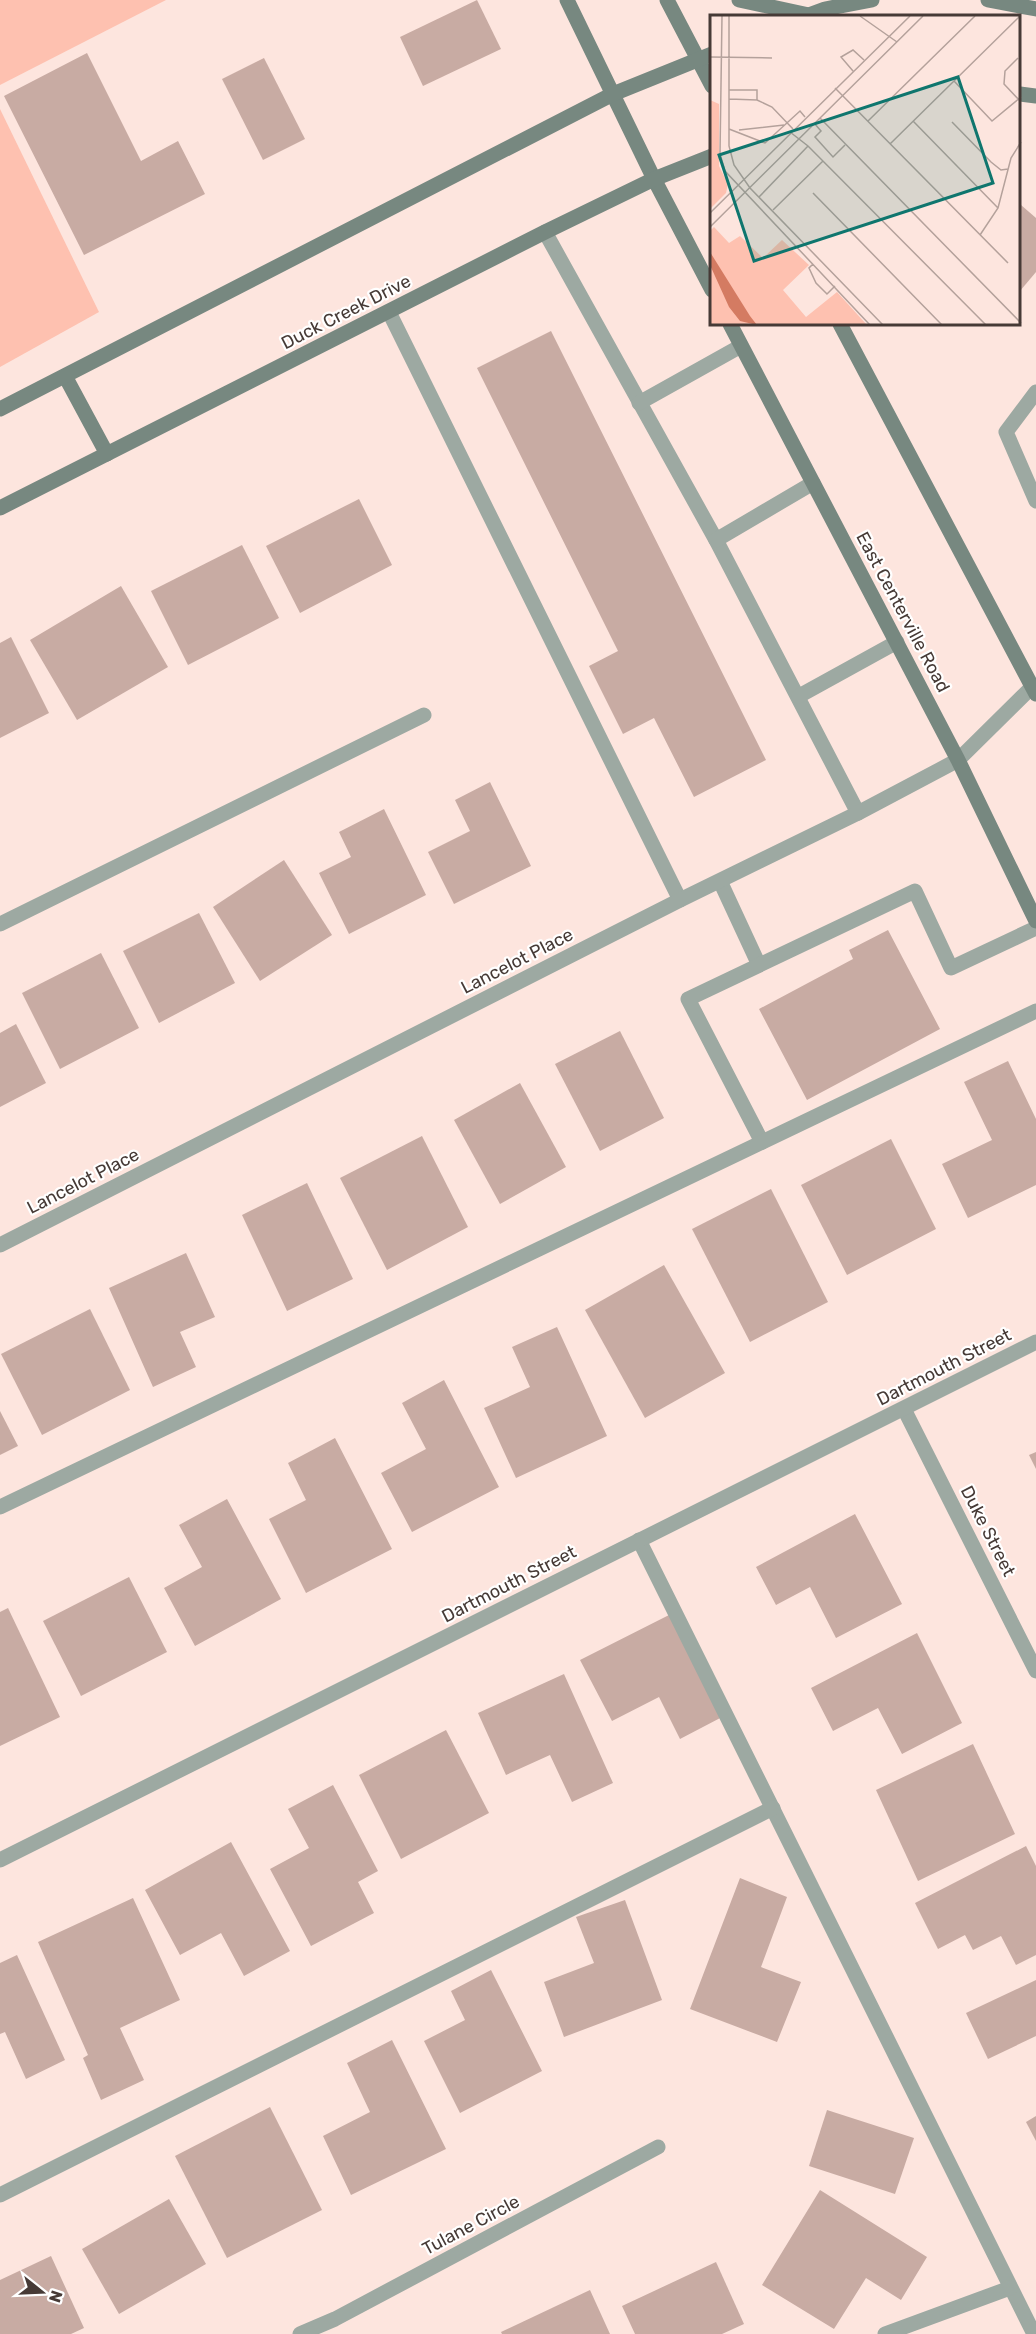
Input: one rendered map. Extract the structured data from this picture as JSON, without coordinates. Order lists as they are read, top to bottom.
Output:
{
  "streets": {
    "main road": ["Duck Creek Drive", "East Centerville Road"],
    "street": [
      "Lancelot Place",
      "Dartmouth Street",
      "Duke Street",
      "Tulane Circle"
    ]
  },
  "crossings": [
    ["East Centerville Road", "Lancelot Place"],
    ["Dartmouth Street", "Duke Street"]
  ],
  "north": "right"
}
